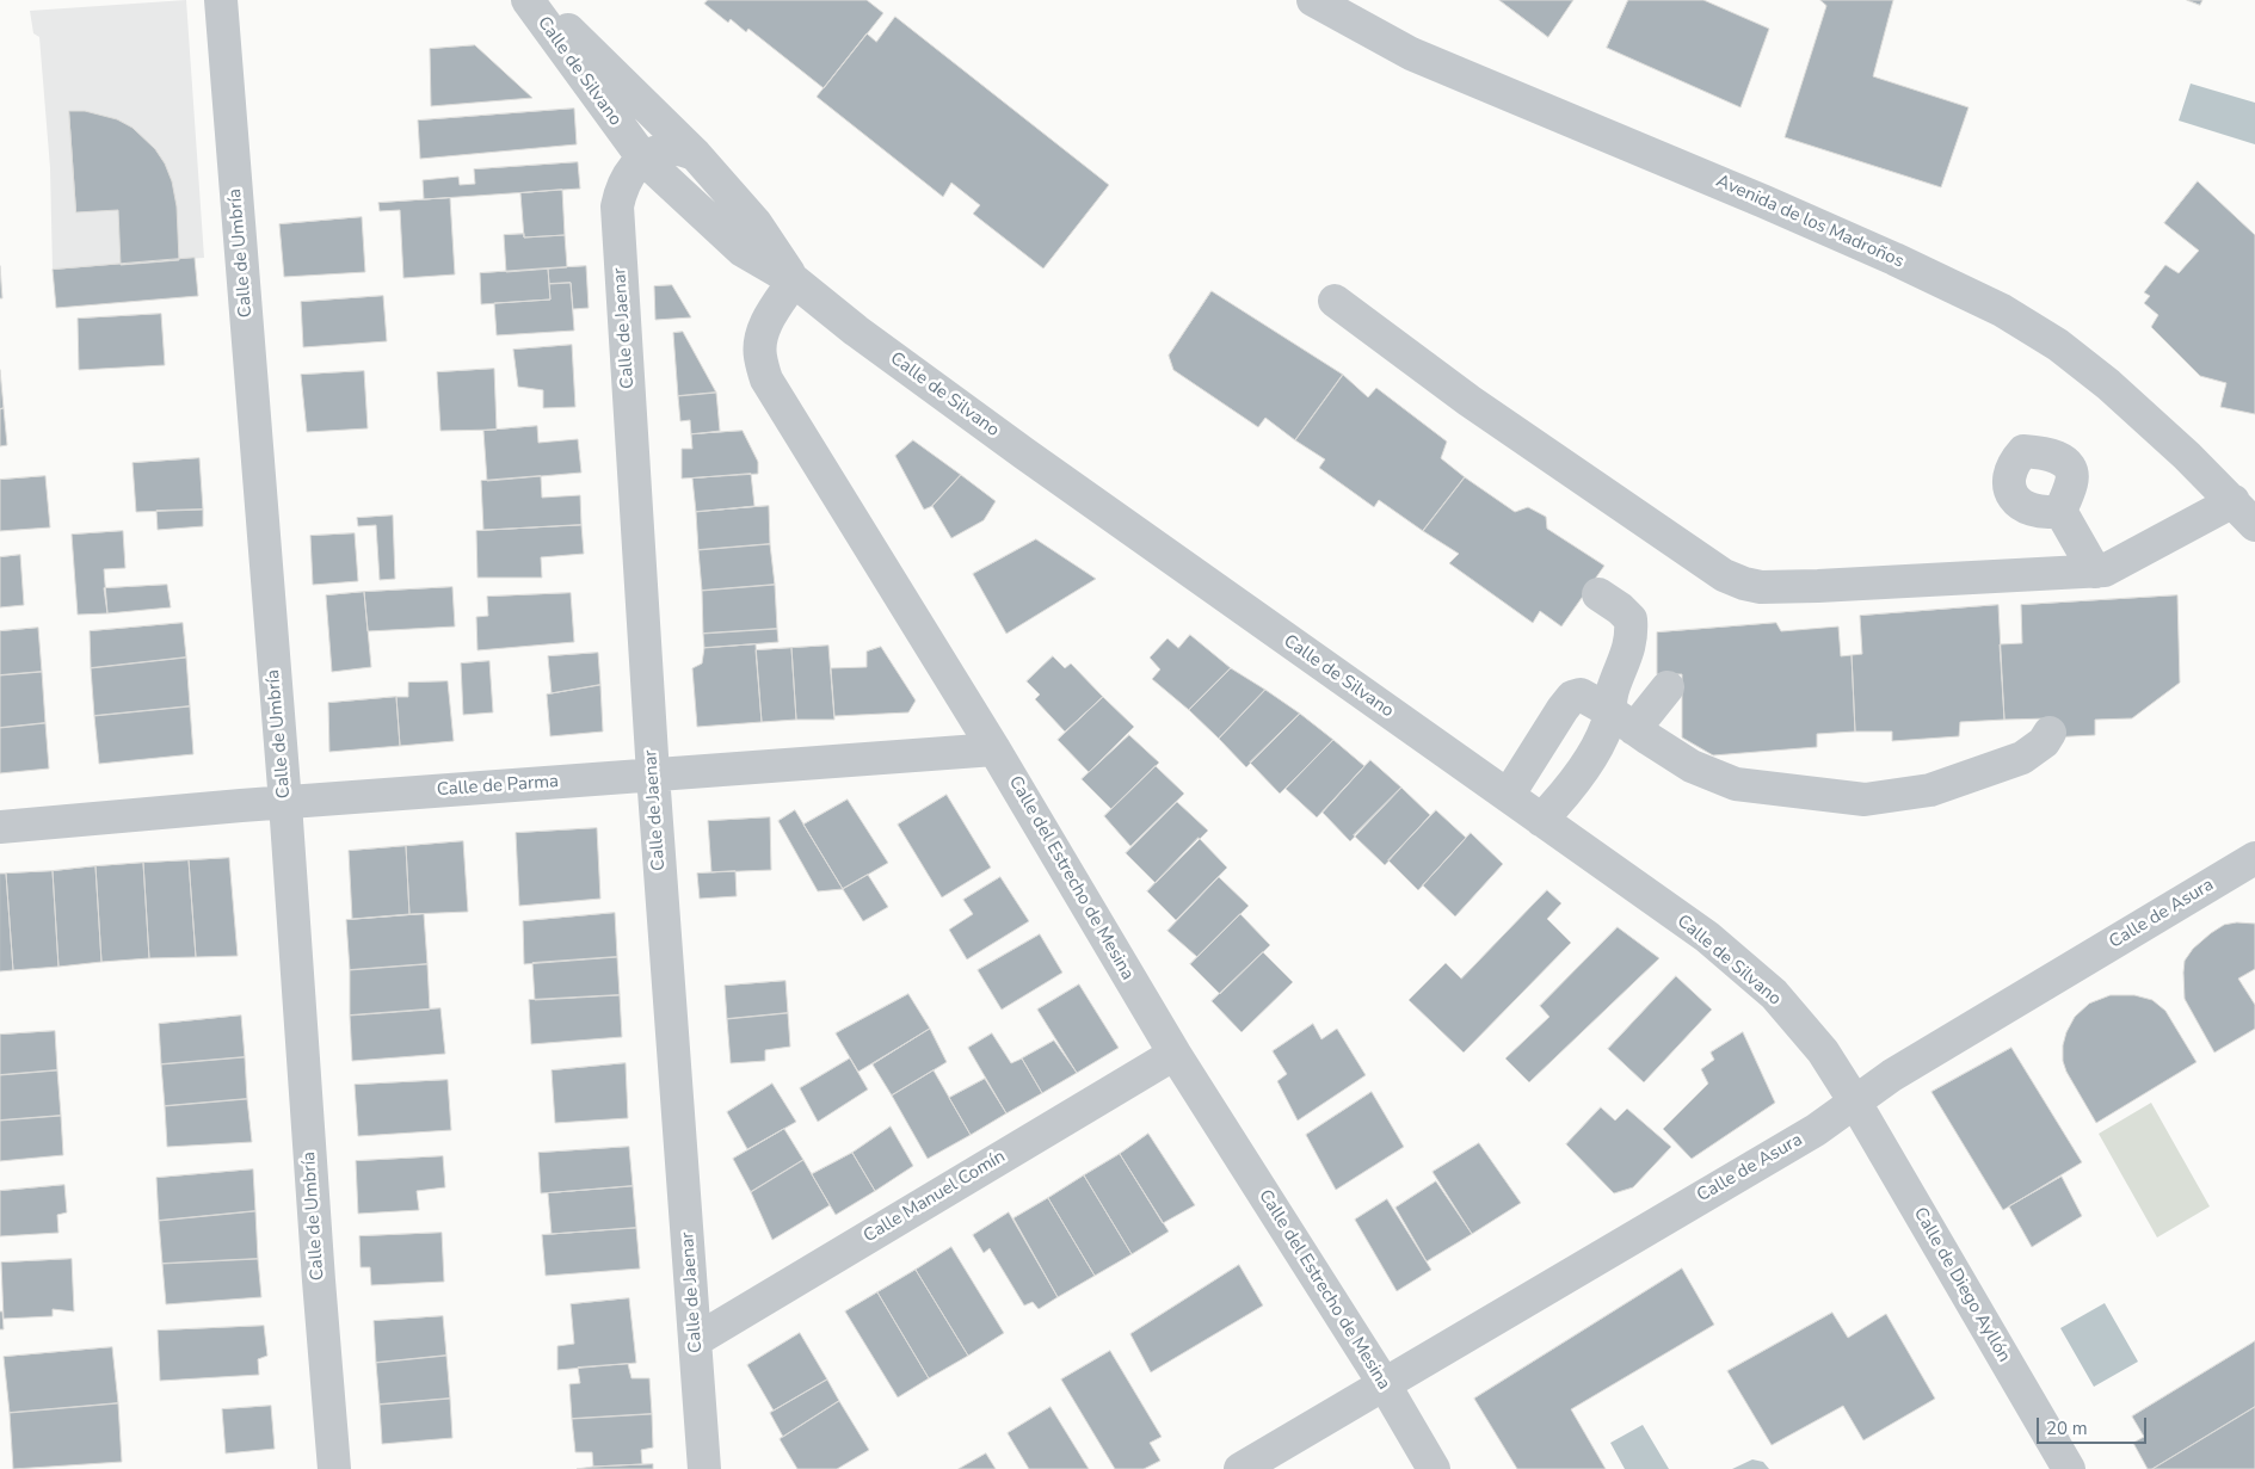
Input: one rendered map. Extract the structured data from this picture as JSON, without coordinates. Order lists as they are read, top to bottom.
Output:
{
  "streets": {
    "street": [
      "Calle de Silvano",
      "Avenida de los Madroños",
      "Calle de Umbría",
      "Calle de Jaenar",
      "Calle de Parma",
      "Calle del Estrecho de Mesina",
      "Calle de Asura",
      "Calle Manuel Comín",
      "Calle de Diego Ayllón"
    ]
  },
  "crossings": [
    ["Calle de Silvano", "Calle de Jaenar"],
    ["Calle de Silvano", "Calle del Estrecho de Mesina"],
    ["Calle de Silvano", "Calle de Asura"],
    ["Calle de Silvano", "Calle de Diego Ayllón"],
    ["Calle de Umbría", "Calle de Parma"],
    ["Calle de Jaenar", "Calle de Parma"],
    ["Calle de Jaenar", "Calle Manuel Comín"],
    ["Calle de Parma", "Calle del Estrecho de Mesina"],
    ["Calle del Estrecho de Mesina", "Calle de Asura"],
    ["Calle del Estrecho de Mesina", "Calle Manuel Comín"],
    ["Calle de Asura", "Calle de Diego Ayllón"]
  ],
  "scale_bar": "20 m"
}
